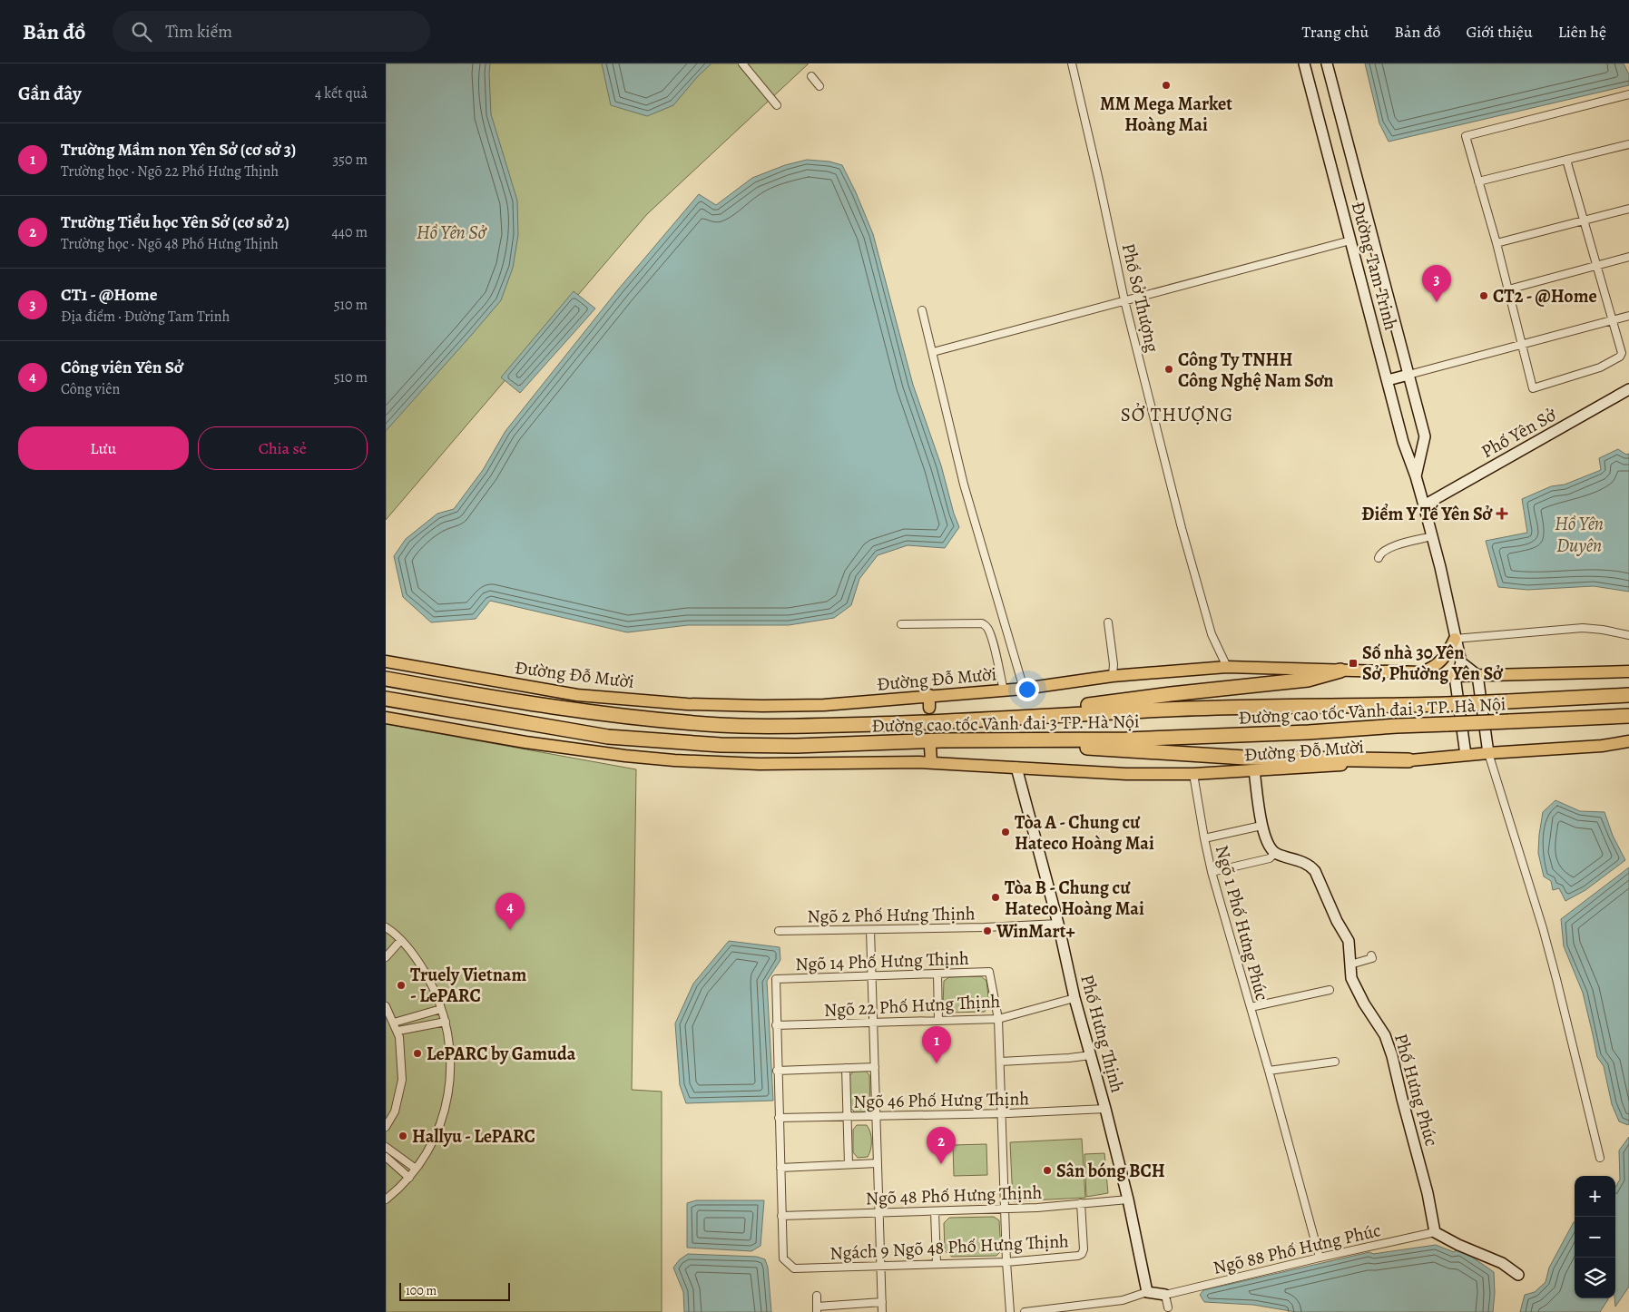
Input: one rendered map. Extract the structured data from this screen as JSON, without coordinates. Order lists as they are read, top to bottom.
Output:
{
  "streets": {
    "highway": ["Đường cao tốc Vành đai 3 TP. Hà Nội"],
    "main road": ["Đường Đỗ Mười"],
    "street": [
      "Đường Tam Trinh",
      "Phố Sở Thượng",
      "Phố Yên Sở",
      "Ngõ 2 Phố Hưng Thịnh",
      "Ngõ 1 Phố Hưng Phúc",
      "Ngõ 14 Phố Hưng Thịnh",
      "Ngõ 22 Phố Hưng Thịnh",
      "Phố Hưng Thịnh",
      "Phố Hưng Phúc",
      "Ngõ 46 Phố Hưng Thịnh",
      "Ngõ 48 Phố Hưng Thịnh",
      "Ngách 9 Ngõ 48 Phố Hưng Thịnh",
      "Ngõ 88 Phố Hưng Phúc"
    ]
  },
  "crossings": [
    ["Đường Tam Trinh", "Phố Yên Sở"],
    ["Phố Sở Thượng", "Đường Đỗ Mười"],
    ["Đường Đỗ Mười", "Phố Hưng Thịnh"],
    ["Ngõ 2 Phố Hưng Thịnh", "Phố Hưng Thịnh"],
    ["Ngõ 1 Phố Hưng Phúc", "Ngõ 88 Phố Hưng Phúc"],
    ["Ngõ 14 Phố Hưng Thịnh", "Ngõ 22 Phố Hưng Thịnh"],
    ["Ngõ 22 Phố Hưng Thịnh", "Phố Hưng Thịnh"],
    ["Phố Hưng Thịnh", "Ngõ 46 Phố Hưng Thịnh"],
    ["Phố Hưng Thịnh", "Ngõ 48 Phố Hưng Thịnh"],
    ["Phố Hưng Phúc", "Ngõ 88 Phố Hưng Phúc"],
    ["Ngõ 48 Phố Hưng Thịnh", "Ngách 9 Ngõ 48 Phố Hưng Thịnh"]
  ],
  "districts": ["SỞ THƯỢNG"],
  "water": ["Hồ Yên Sở", "Hồ Yên Duyên"],
  "places": {
    "other": [
      "MM Mega Market Hoàng Mai",
      "CT2 - @Home",
      "Công Ty TNHH Công Nghệ Nam Sơn",
      "Tòa A - Chung cư Hateco Hoàng Mai",
      "Tòa B - Chung cư Hateco Hoàng Mai",
      "WinMart+",
      "Truely Vietnam - LePARC",
      "LePARC by Gamuda",
      "Hallyu - LePARC",
      "Sân bóng BCH"
    ],
    "health": ["Điểm Y Tế Yên Sở"],
    "transit": ["Số nhà 30 Yên Sở, Phường Yên Sở"]
  },
  "scale_bar": "100 m",
  "page": {
    "header": "Bản đồ",
    "search": "Tìm kiếm",
    "nav": [
      "Trang chủ",
      "Bản đồ",
      "Giới thiệu",
      "Liên hệ"
    ],
    "heading": ["Gần đây", "4 kết quả"],
    "list": [
      {
        "mark": "1",
        "name": "Trường Mầm non Yên Sở (cơ sở 3)",
        "note": "Trường học · Ngõ 22 Phố Hưng Thịnh",
        "value": "350 m"
      },
      {
        "mark": "2",
        "name": "Trường Tiểu học Yên Sở (cơ sở 2)",
        "note": "Trường học · Ngõ 48 Phố Hưng Thịnh",
        "value": "440 m"
      },
      {
        "mark": "3",
        "name": "CT1 - @Home",
        "note": "Địa điểm · Đường Tam Trinh",
        "value": "510 m"
      },
      {
        "mark": "4",
        "name": "Công viên Yên Sở",
        "note": "Công viên",
        "value": "510 m"
      }
    ],
    "pins": [
      "3",
      "4",
      "1",
      "2"
    ],
    "buttons": ["Lưu", "Chia sẻ"],
    "map_buttons": ["+", "−"],
    "scale": "100 m"
  }
}
